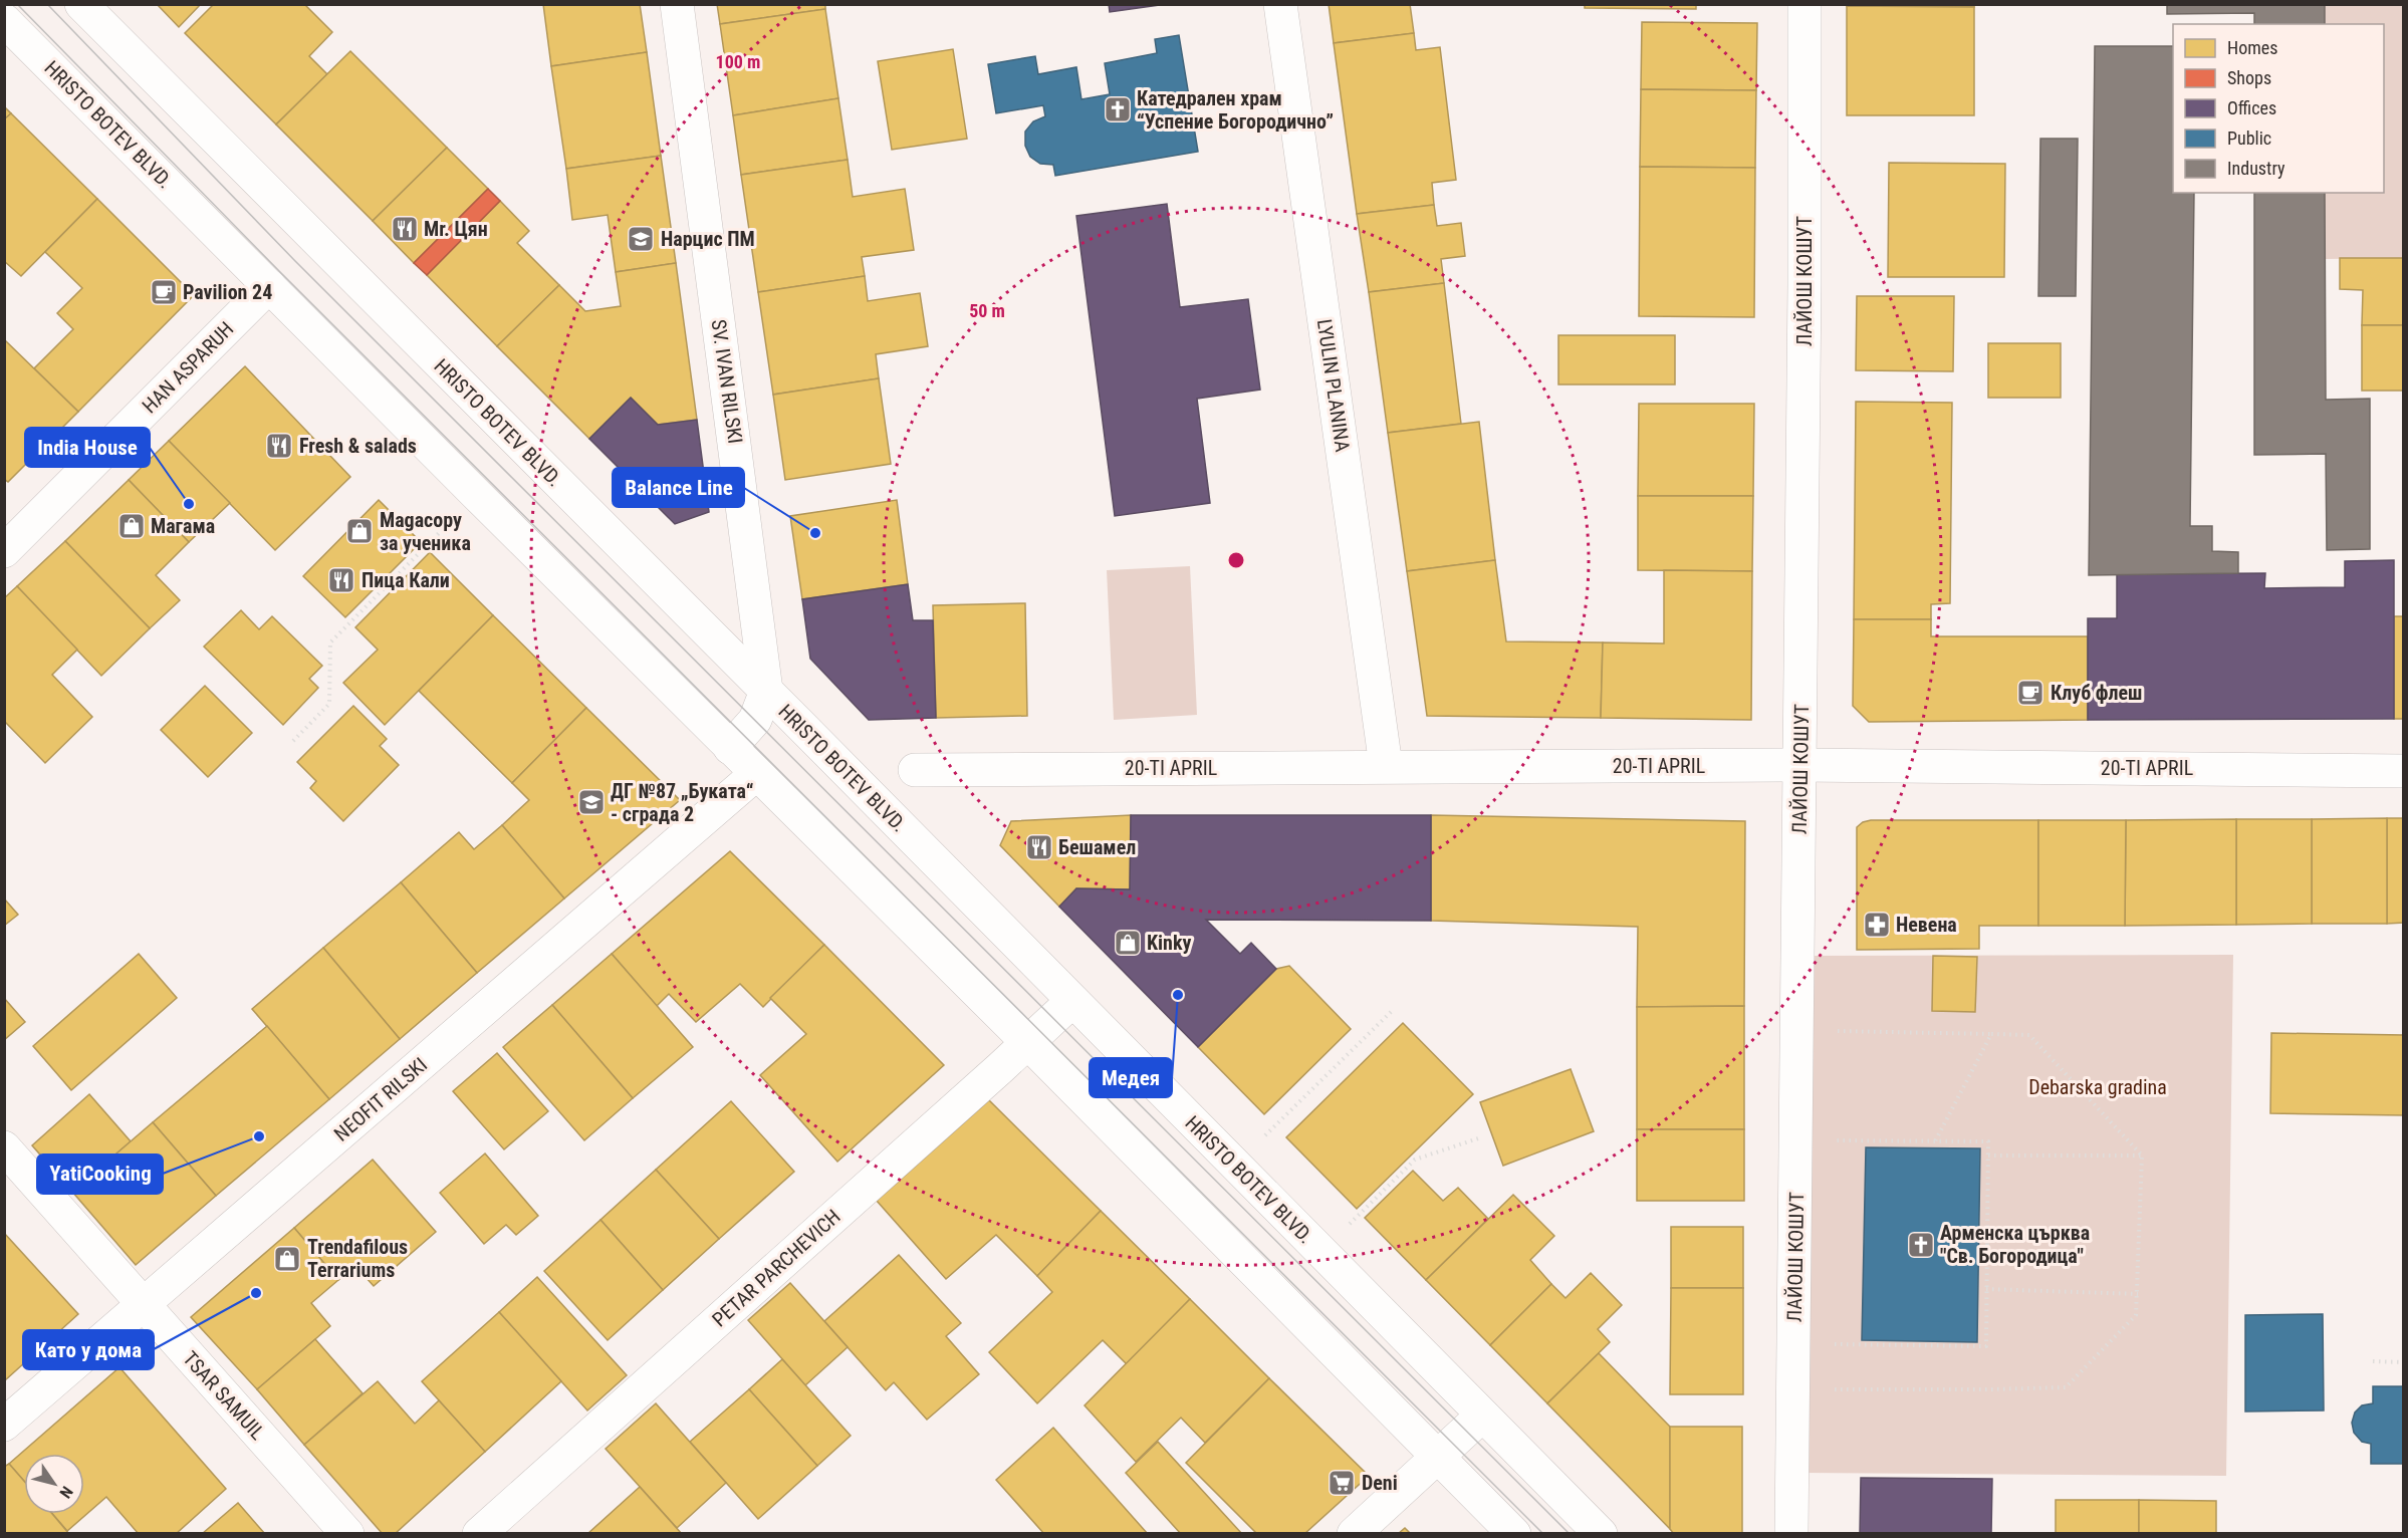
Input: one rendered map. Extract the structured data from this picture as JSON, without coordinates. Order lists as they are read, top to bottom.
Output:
{
  "streets": {
    "street": [
      "HRISTO BOTEV BLVD.",
      "ЛАЙОШ КОШУТ",
      "HAN ASPARUH",
      "SV. IVAN RILSKI",
      "LYULIN PLANINA",
      "20-TI APRIL",
      "NEOFIT RILSKI",
      "PETAR PARCHEVICH",
      "TSAR SAMUIL"
    ]
  },
  "crossings": [
    ["HRISTO BOTEV BLVD.", "HAN ASPARUH"],
    ["HRISTO BOTEV BLVD.", "SV. IVAN RILSKI"],
    ["HRISTO BOTEV BLVD.", "NEOFIT RILSKI"],
    ["HRISTO BOTEV BLVD.", "PETAR PARCHEVICH"],
    ["ЛАЙОШ КОШУТ", "20-TI APRIL"],
    ["LYULIN PLANINA", "20-TI APRIL"],
    ["NEOFIT RILSKI", "TSAR SAMUIL"]
  ],
  "parks": ["Debarska gradina"],
  "places": {
    "church": ["Катедрален храм “Успение Богородично”", "Арменска църква \"Св. Богородица\""],
    "restaurant": [
      "Mr. Цян",
      "Fresh & salads",
      "Пица Кали",
      "Бешамел"
    ],
    "school or university": ["Нарцис ПМ", "ДГ №87 „Буката“ - сграда 2"],
    "cafe": ["Pavilion 24", "Клуб флеш"],
    "other": [
      "India House",
      "Balance Line",
      "Медея",
      "YatiCooking",
      "Като у дома"
    ],
    "shop": [
      "Магама",
      "Magacopy за ученика",
      "Kinky",
      "Trendafilous Terrariums"
    ],
    "pharmacy": ["Невена"],
    "supermarket": ["Deni"]
  },
  "legend": [
    "Homes",
    "Shops",
    "Offices",
    "Public",
    "Industry"
  ],
  "north": "bottom right",
  "rings": ["100 m", "50 m"]
}
